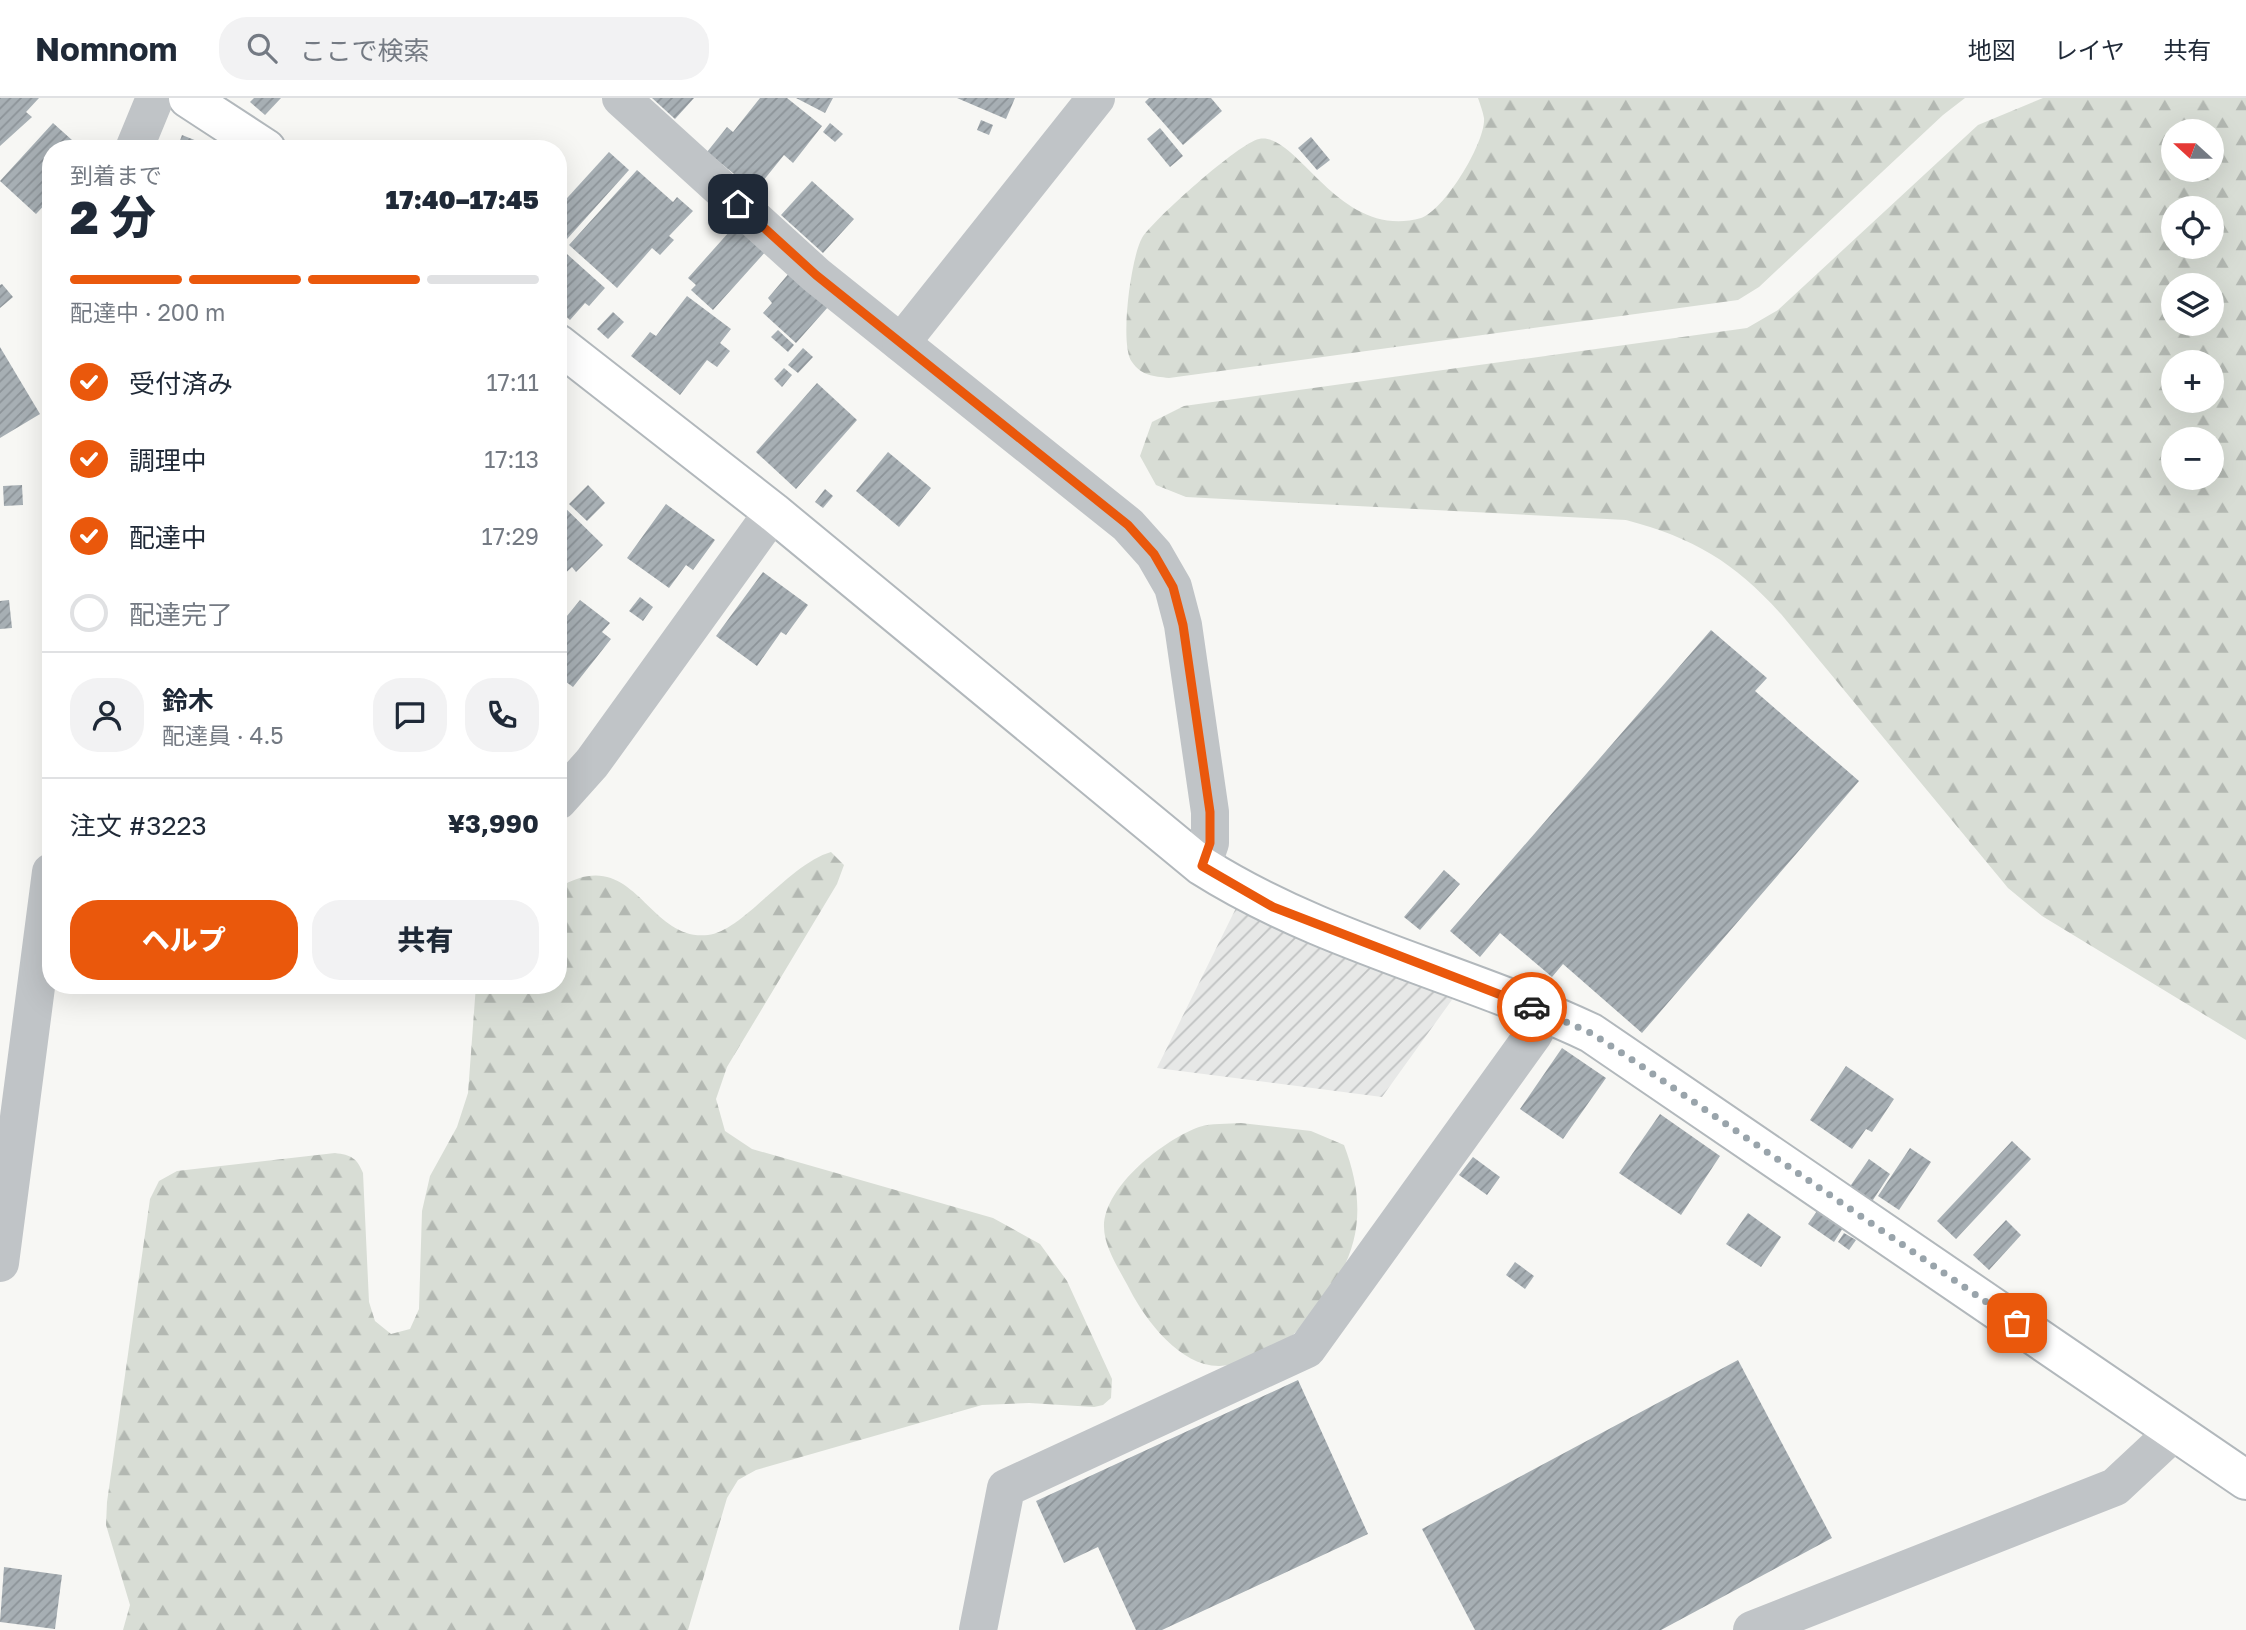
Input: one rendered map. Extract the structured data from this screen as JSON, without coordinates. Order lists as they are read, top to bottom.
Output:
{
  "north": "left",
  "page": {
    "header": "Nomnom",
    "search": "ここで検索",
    "nav": ["地図", "レイヤ", "共有"],
    "map_buttons": ["+", "−"],
    "heading": ["2 分", "到着まで", "17:40–17:45"],
    "panel": [
      "鈴木",
      "配達員 · 4.5",
      "注文 #3223",
      "¥3,990"
    ],
    "bar": "配達中 · 200 m",
    "list": [
      ["受付済み", "17:11"],
      ["調理中", "17:13"],
      ["配達中", "17:29"],
      "配達完了"
    ],
    "buttons": ["ヘルプ", "共有"]
  }
}
